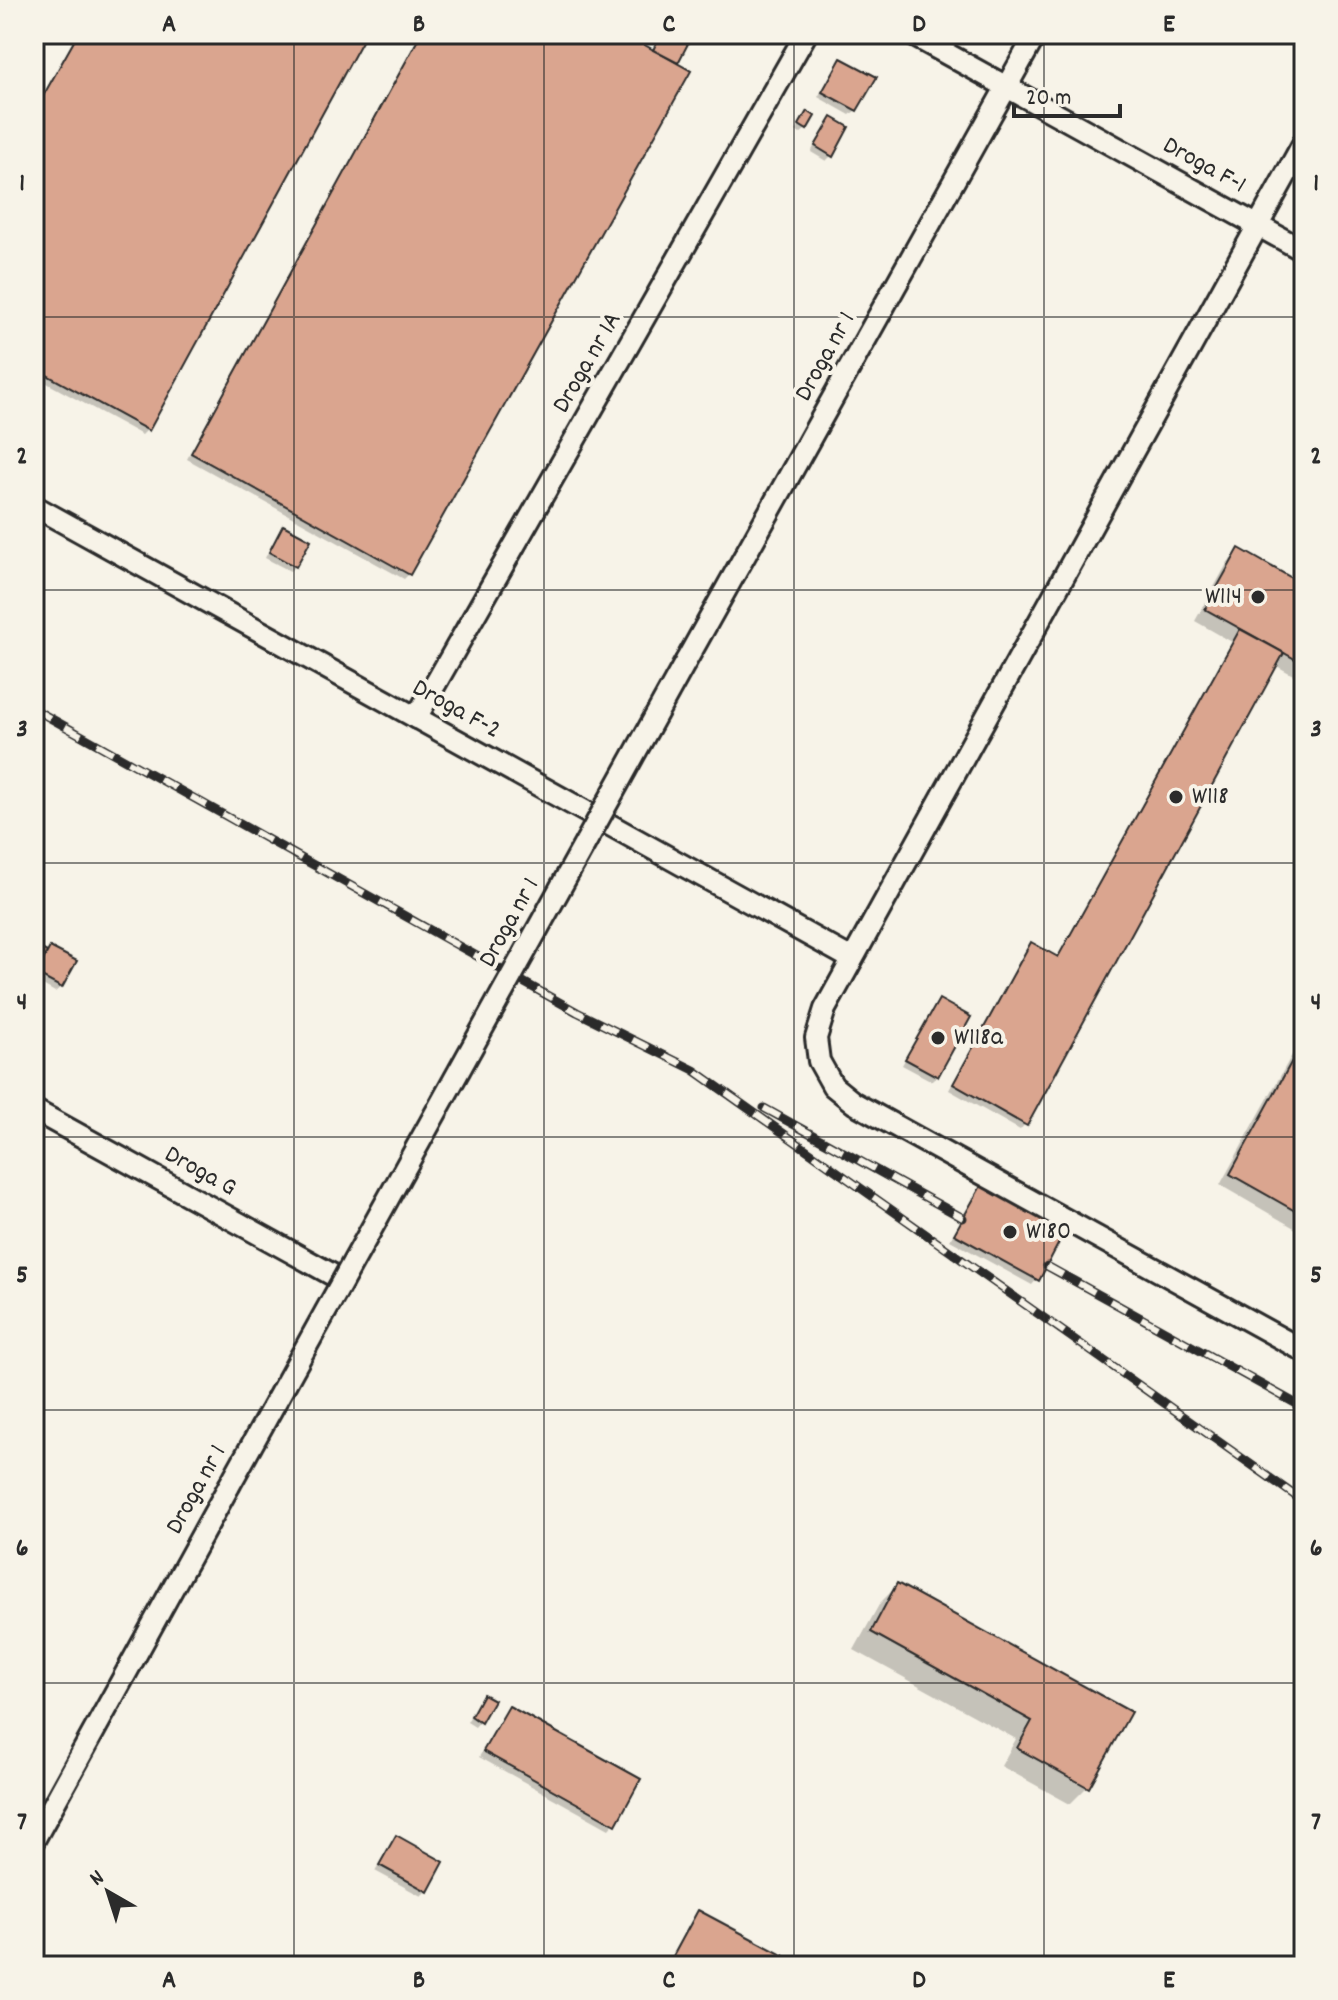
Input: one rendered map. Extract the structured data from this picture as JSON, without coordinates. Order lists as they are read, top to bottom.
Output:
{
  "streets": {
    "lane": [
      "Droga F-1",
      "Droga nr 1",
      "Droga nr 1A",
      "Droga F-2",
      "Droga G"
    ]
  },
  "crossings": [
    ["Droga F-1", "Droga nr 1"],
    ["Droga nr 1", "Droga G"],
    ["Droga nr 1A", "Droga F-2"]
  ],
  "places": [
    "W114",
    "W118",
    "W118a",
    "W180"
  ],
  "scale_bar": "20 m",
  "north": "top left",
  "grid": {
    "columns": [
      "A",
      "B",
      "C",
      "D",
      "E"
    ],
    "rows": [
      "1",
      "2",
      "3",
      "4",
      "5",
      "6",
      "7"
    ]
  }
}
